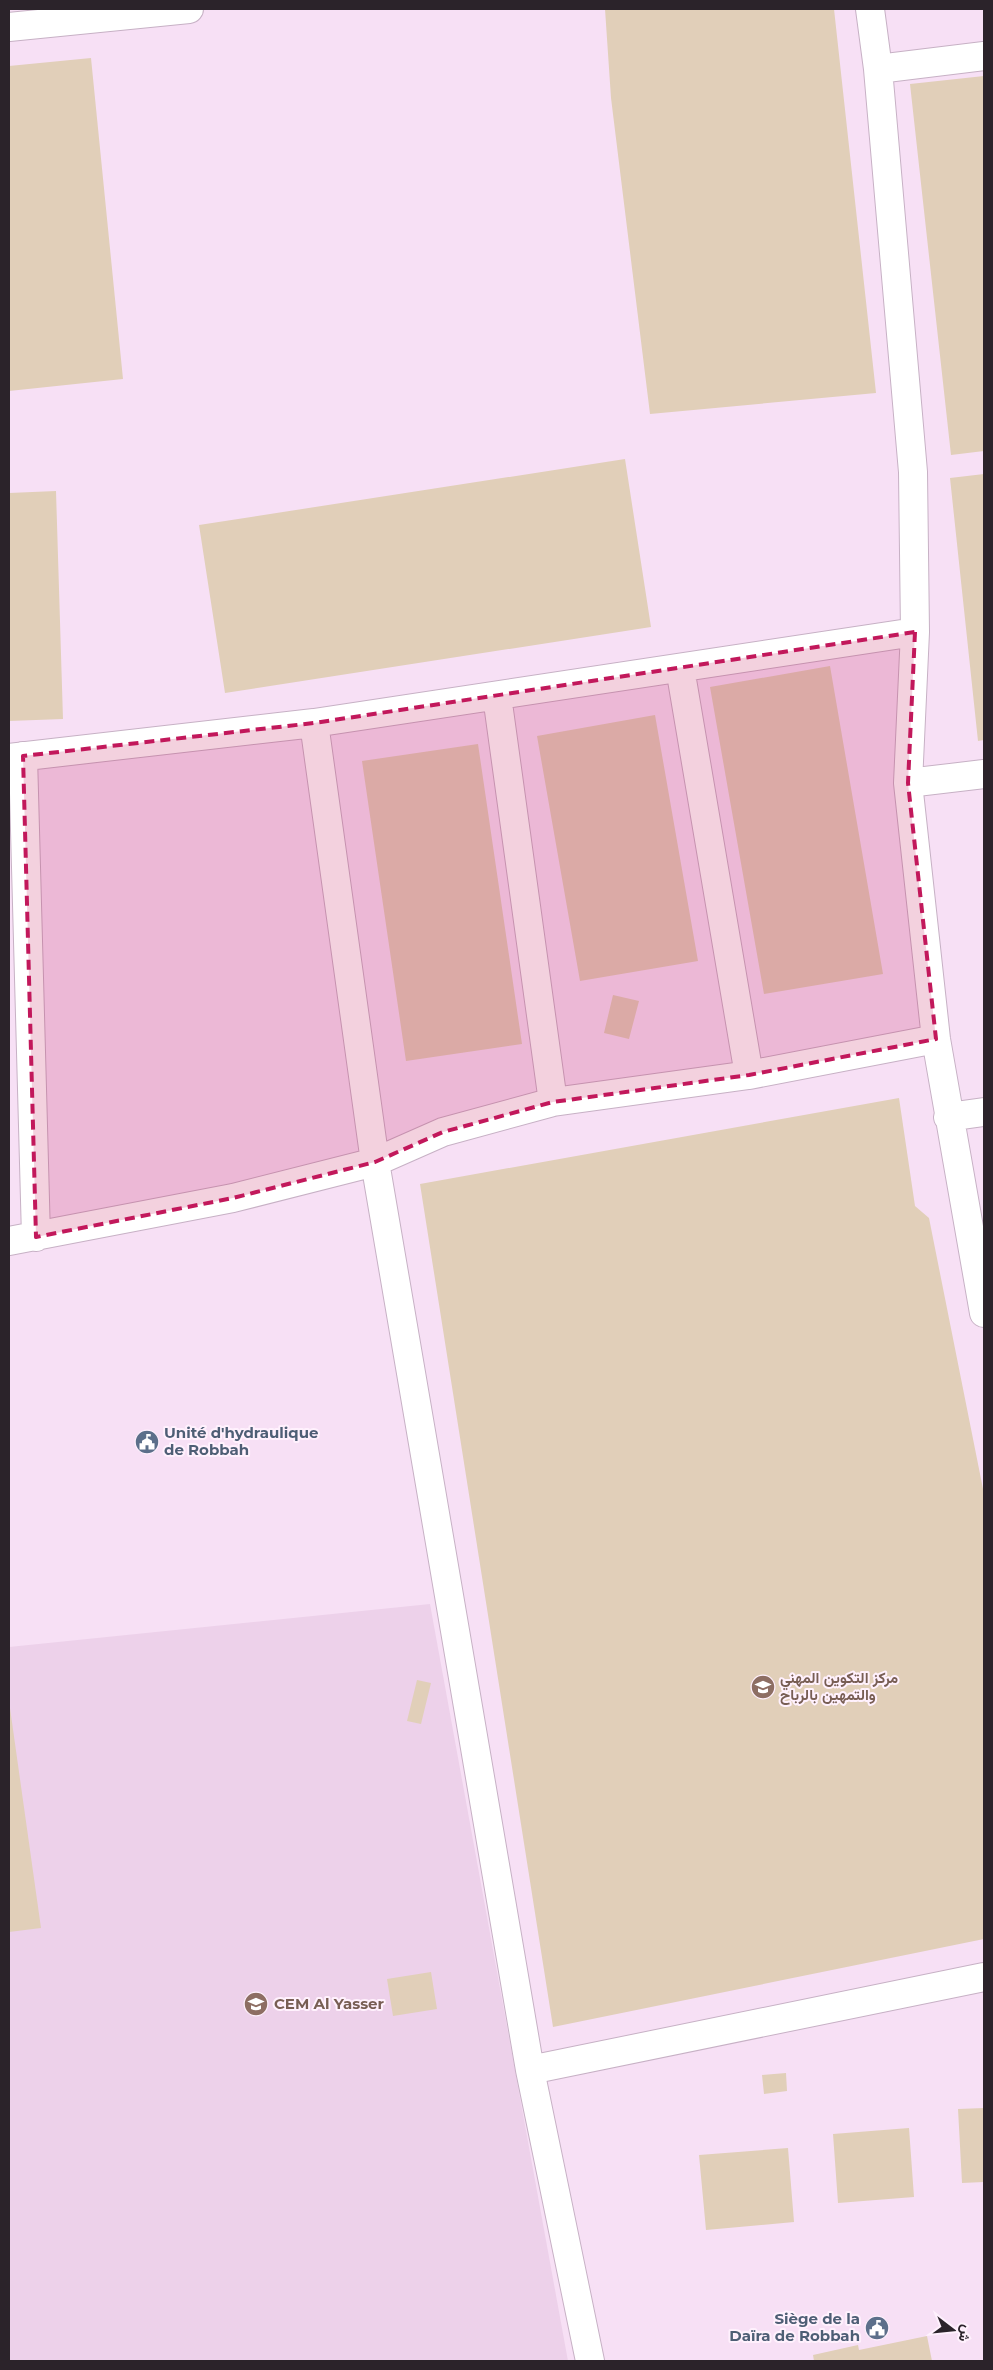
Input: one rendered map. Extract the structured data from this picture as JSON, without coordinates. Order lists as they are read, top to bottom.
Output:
{
  "places": {
    "public building": ["Unité d'hydraulique de Robbah", "Siège de la Daïra de Robbah"],
    "school or university": ["مركز التكوين المهني والتمهين بالرباح", "CEM Al Yasser"]
  },
  "north": "right"
}
